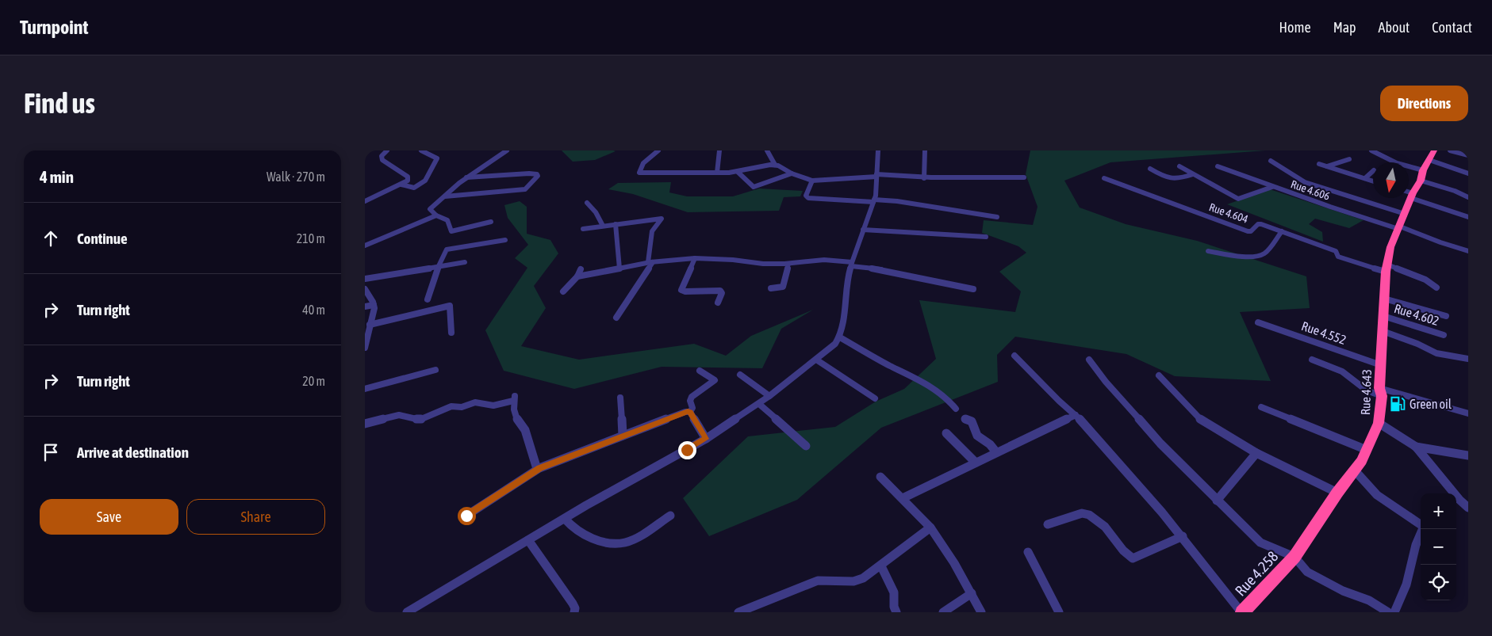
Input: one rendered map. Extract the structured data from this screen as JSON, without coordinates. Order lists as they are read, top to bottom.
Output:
{
  "streets": {
    "highway": ["Rue 4.643", "Rue 4.258"],
    "street": [
      "Rue 4.606",
      "Rue 4.604",
      "Rue 4.602",
      "Rue 4.552"
    ]
  },
  "crossings": [
    ["Rue 4.606", "Rue 4.643"],
    ["Rue 4.604", "Rue 4.643"],
    ["Rue 4.602", "Rue 4.643"],
    ["Rue 4.552", "Rue 4.643"],
    ["Rue 4.643", "Rue 4.258"]
  ],
  "places": {
    "fuel station": ["Green oil"]
  },
  "north": "bottom",
  "page": {
    "header": "Turnpoint",
    "nav": [
      "Home",
      "Map",
      "About",
      "Contact"
    ],
    "buttons": [
      "Directions",
      ["Save", "Share"]
    ],
    "title": "Find us",
    "heading": ["4 min", "Walk · 270 m"],
    "list": [
      ["Continue", "210 m"],
      ["Turn right", "40 m"],
      ["Turn right", "20 m"],
      "Arrive at destination"
    ],
    "map_buttons": ["+", "−"]
  }
}
